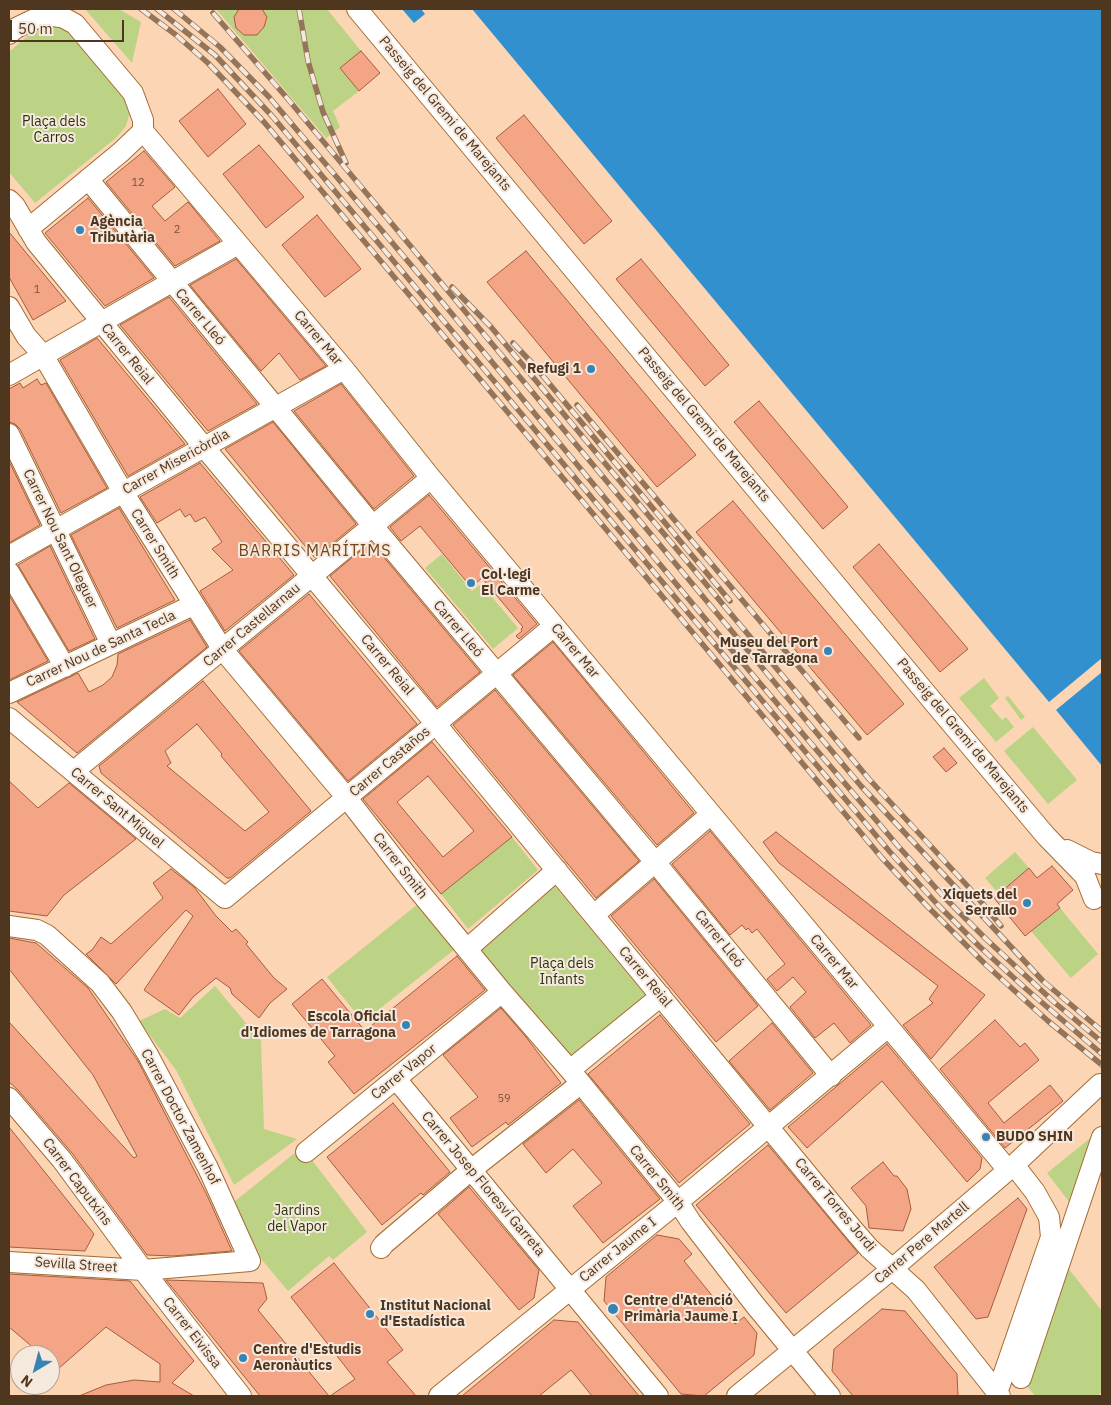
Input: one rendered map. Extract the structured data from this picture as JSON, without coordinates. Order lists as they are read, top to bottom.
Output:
{
  "streets": {
    "street": [
      "Passeig del Gremi de Marejants",
      "Carrer Lleó",
      "Carrer Mar",
      "Carrer Reial",
      "Carrer Misericòrdia",
      "Carrer Nou Sant Oleguer",
      "Carrer Smith",
      "Carrer Castellarnau",
      "Carrer Nou de Santa Tecla",
      "Carrer Castaños",
      "Carrer Sant Miquel",
      "Carrer Vapor",
      "Carrer Doctor Zamenhof",
      "Carrer Caputxins",
      "Carrer Josep Floresví Garreta",
      "Carrer Torres Jordi",
      "Carrer Pere Martell",
      "Carrer Jaume I",
      "Sevilla Street",
      "Carrer Eivissa"
    ]
  },
  "crossings": [
    ["Carrer Lleó", "Carrer Misericòrdia"],
    ["Carrer Lleó", "Carrer Castellarnau"],
    ["Carrer Lleó", "Carrer Castaños"],
    ["Carrer Lleó", "Carrer Jaume I"],
    ["Carrer Mar", "Carrer Misericòrdia"],
    ["Carrer Mar", "Carrer Castellarnau"],
    ["Carrer Mar", "Carrer Castaños"],
    ["Carrer Mar", "Carrer Torres Jordi"],
    ["Carrer Mar", "Carrer Pere Martell"],
    ["Carrer Mar", "Carrer Jaume I"],
    ["Carrer Reial", "Carrer Misericòrdia"],
    ["Carrer Reial", "Carrer Castellarnau"],
    ["Carrer Reial", "Carrer Castaños"],
    ["Carrer Reial", "Carrer Torres Jordi"],
    ["Carrer Reial", "Carrer Jaume I"],
    ["Carrer Misericòrdia", "Carrer Nou Sant Oleguer"],
    ["Carrer Misericòrdia", "Carrer Smith"],
    ["Carrer Nou Sant Oleguer", "Carrer Nou de Santa Tecla"],
    ["Carrer Smith", "Carrer Castellarnau"],
    ["Carrer Smith", "Carrer Nou de Santa Tecla"],
    ["Carrer Smith", "Carrer Castaños"],
    ["Carrer Smith", "Carrer Vapor"],
    ["Carrer Smith", "Carrer Pere Martell"],
    ["Carrer Smith", "Carrer Jaume I"],
    ["Carrer Castellarnau", "Carrer Sant Miquel"],
    ["Carrer Castaños", "Carrer Sant Miquel"],
    ["Carrer Vapor", "Carrer Josep Floresví Garreta"],
    ["Carrer Doctor Zamenhof", "Carrer Caputxins"],
    ["Carrer Doctor Zamenhof", "Sevilla Street"],
    ["Carrer Doctor Zamenhof", "Carrer Eivissa"],
    ["Carrer Caputxins", "Sevilla Street"],
    ["Carrer Caputxins", "Carrer Eivissa"],
    ["Carrer Josep Floresví Garreta", "Carrer Jaume I"],
    ["Carrer Torres Jordi", "Carrer Pere Martell"],
    ["Carrer Torres Jordi", "Carrer Jaume I"],
    ["Sevilla Street", "Carrer Eivissa"]
  ],
  "districts": ["BARRIS MARÍTIMS"],
  "parks": ["Plaça dels Carros", "Plaça dels Infants", "Jardins del Vapor"],
  "places": [
    "Agència Tributària",
    "Refugi 1",
    "Col·legi El Carme",
    "Museu del Port de Tarragona",
    "Xiquets del Serrallo",
    "Escola Oficial d'Idiomes de Tarragona",
    "BUDO SHIN",
    "Centre d'Atenció Primària Jaume I",
    "Institut Nacional d'Estadística",
    "Centre d'Estudis Aeronàutics"
  ],
  "house_numbers": [
    "12",
    "2",
    "1",
    "59"
  ],
  "scale_bar": "50 m",
  "north": "bottom left"
}
